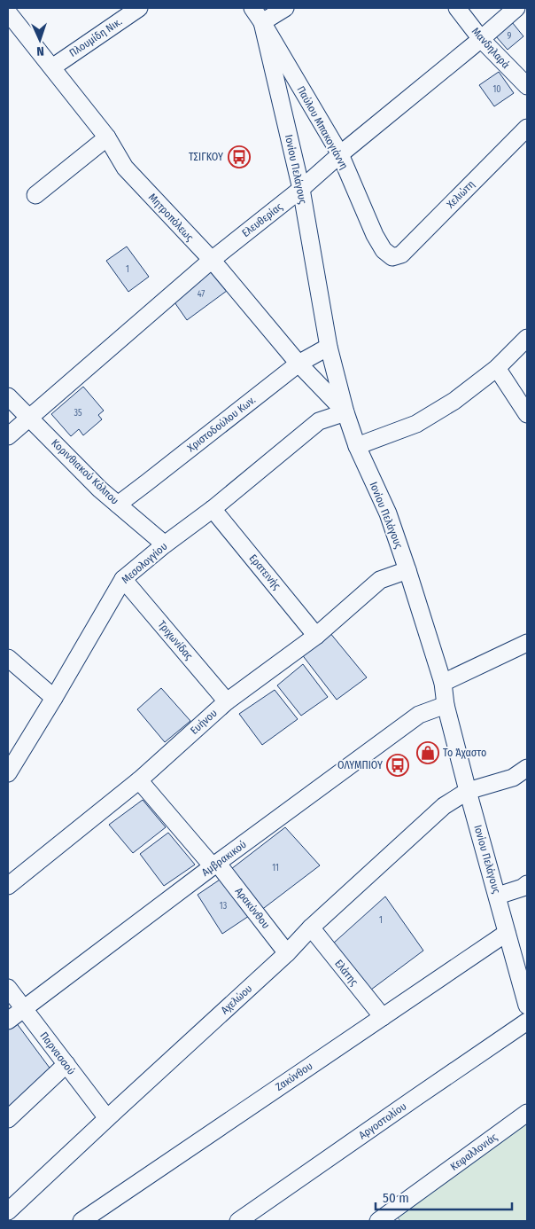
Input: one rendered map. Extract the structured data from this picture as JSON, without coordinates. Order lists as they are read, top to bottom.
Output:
{
  "streets": {
    "street": [
      "Πλουμίδη Νικ.",
      "Μανδηλαρά",
      "Παύλου Μπακογιάννη",
      "Ιονίου Πελάγους",
      "Χελιώτη",
      "Μητροπόλεως",
      "Ελευθερίας",
      "Χριστοδούλου Κων.",
      "Κορινθιακού Κόλπου",
      "Μεσολογγίου",
      "Ερατεινής",
      "Τριχωνίδας",
      "Ευήνου",
      "Αμβρακικού",
      "Αρακύνθου",
      "Ελάτης",
      "Αχελώου",
      "Παρνασσού",
      "Ζακύνθου",
      "Αργοστολίου",
      "Κεφαλλονιάς"
    ]
  },
  "crossings": [
    ["Πλουμίδη Νικ.", "Μητροπόλεως"],
    ["Μανδηλαρά", "Ελευθερίας"],
    ["Παύλου Μπακογιάννη", "Ιονίου Πελάγους"],
    ["Παύλου Μπακογιάννη", "Χελιώτη"],
    ["Παύλου Μπακογιάννη", "Ελευθερίας"],
    ["Ιονίου Πελάγους", "Μητροπόλεως"],
    ["Ιονίου Πελάγους", "Ελευθερίας"],
    ["Ιονίου Πελάγους", "Χριστοδούλου Κων."],
    ["Ιονίου Πελάγους", "Μεσολογγίου"],
    ["Ιονίου Πελάγους", "Ευήνου"],
    ["Ιονίου Πελάγους", "Αμβρακικού"],
    ["Ιονίου Πελάγους", "Αχελώου"],
    ["Ιονίου Πελάγους", "Ζακύνθου"],
    ["Μητροπόλεως", "Ελευθερίας"],
    ["Μητροπόλεως", "Χριστοδούλου Κων."],
    ["Μητροπόλεως", "Μεσολογγίου"],
    ["Ελευθερίας", "Κορινθιακού Κόλπου"],
    ["Χριστοδούλου Κων.", "Κορινθιακού Κόλπου"],
    ["Κορινθιακού Κόλπου", "Μεσολογγίου"],
    ["Μεσολογγίου", "Ερατεινής"],
    ["Μεσολογγίου", "Τριχωνίδας"],
    ["Ερατεινής", "Ευήνου"],
    ["Τριχωνίδας", "Ευήνου"],
    ["Ευήνου", "Αρακύνθου"],
    ["Αμβρακικού", "Αρακύνθου"],
    ["Αμβρακικού", "Παρνασσού"],
    ["Αρακύνθου", "Αχελώου"],
    ["Ελάτης", "Αχελώου"],
    ["Ελάτης", "Ζακύνθου"],
    ["Αχελώου", "Παρνασσού"]
  ],
  "places": {
    "bus stop": ["ΤΣΙΓΚΟΥ", "ΟΛΥΜΠΙΟΥ"],
    "shop": ["Το Άχαστο"]
  },
  "house_numbers": [
    "9",
    "10",
    "1",
    "47",
    "35",
    "11",
    "13",
    "1"
  ],
  "scale_bar": "50 m",
  "north": "bottom"
}
